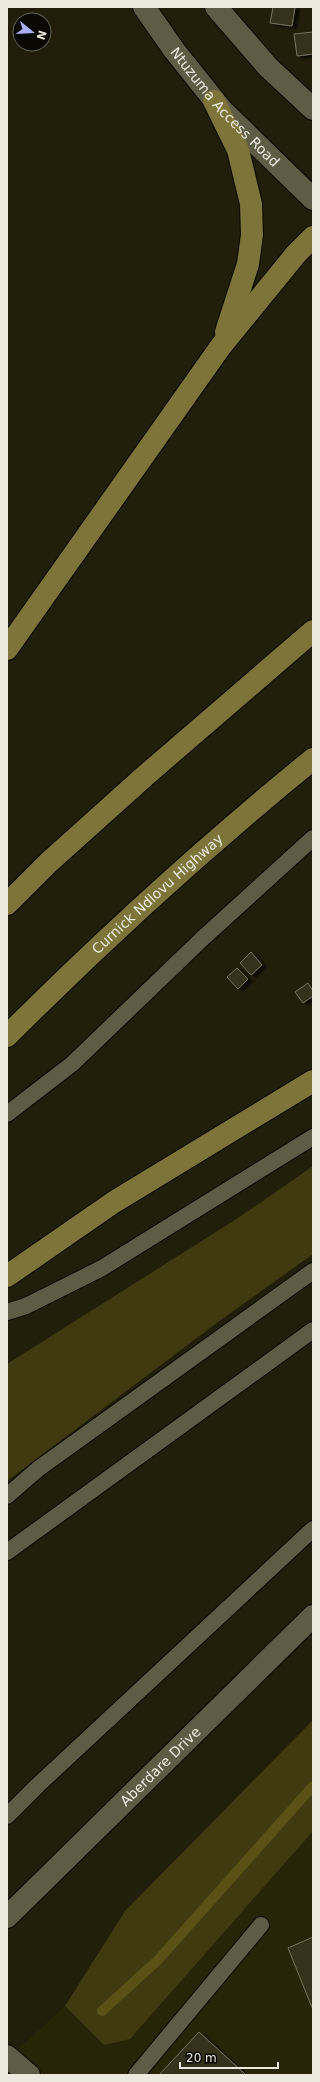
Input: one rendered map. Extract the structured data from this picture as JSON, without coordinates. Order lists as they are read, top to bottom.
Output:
{
  "streets": {
    "main road": ["Curnick Ndlovu Highway"],
    "street": ["Ntuzuma Access Road", "Aberdare Drive"]
  },
  "scale_bar": "20 m",
  "north": "right"
}
